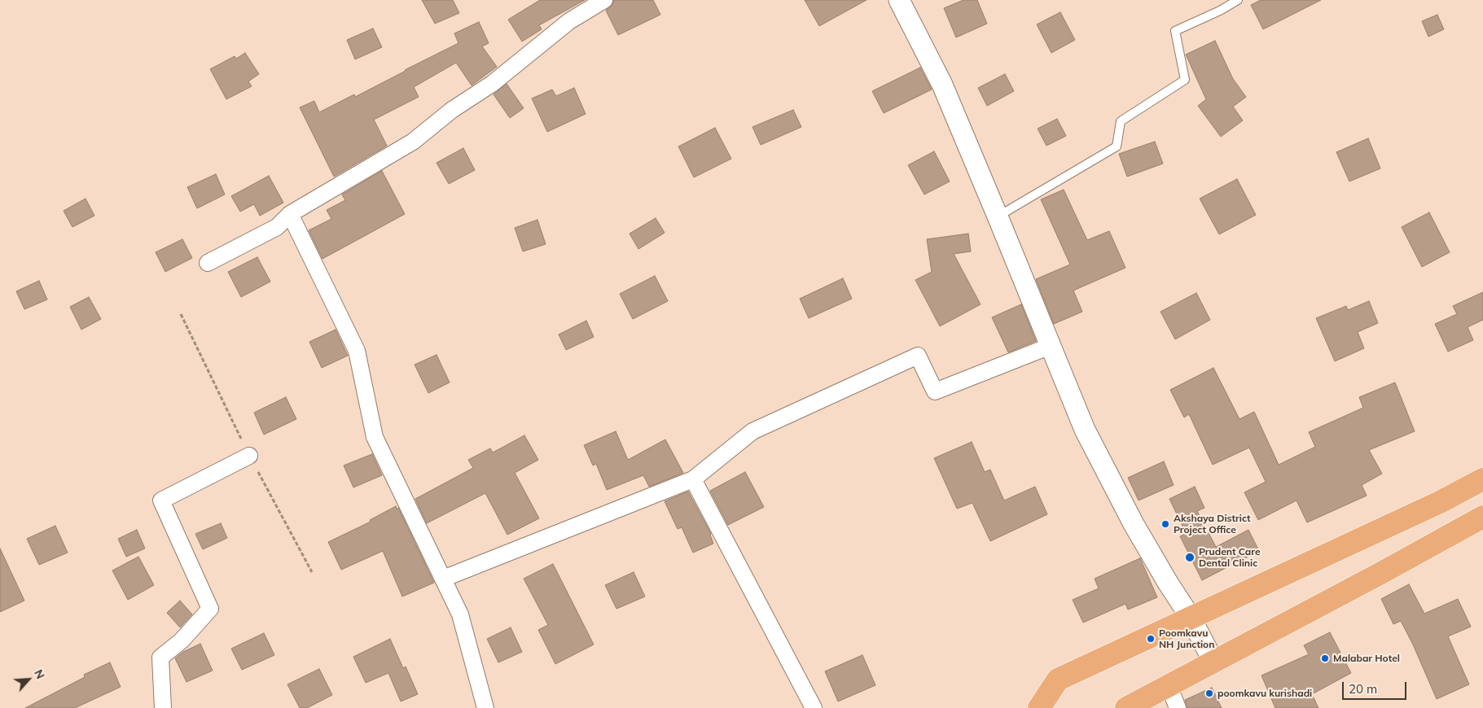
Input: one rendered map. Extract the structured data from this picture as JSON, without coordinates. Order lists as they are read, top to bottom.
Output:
{
  "places": [
    "Akshaya District Project Office",
    "Prudent Care Dental Clinic",
    "Poomkavu NH Junction",
    "Malabar Hotel",
    "poomkavu kurishadi"
  ],
  "scale_bar": "20 m",
  "north": "top right"
}
